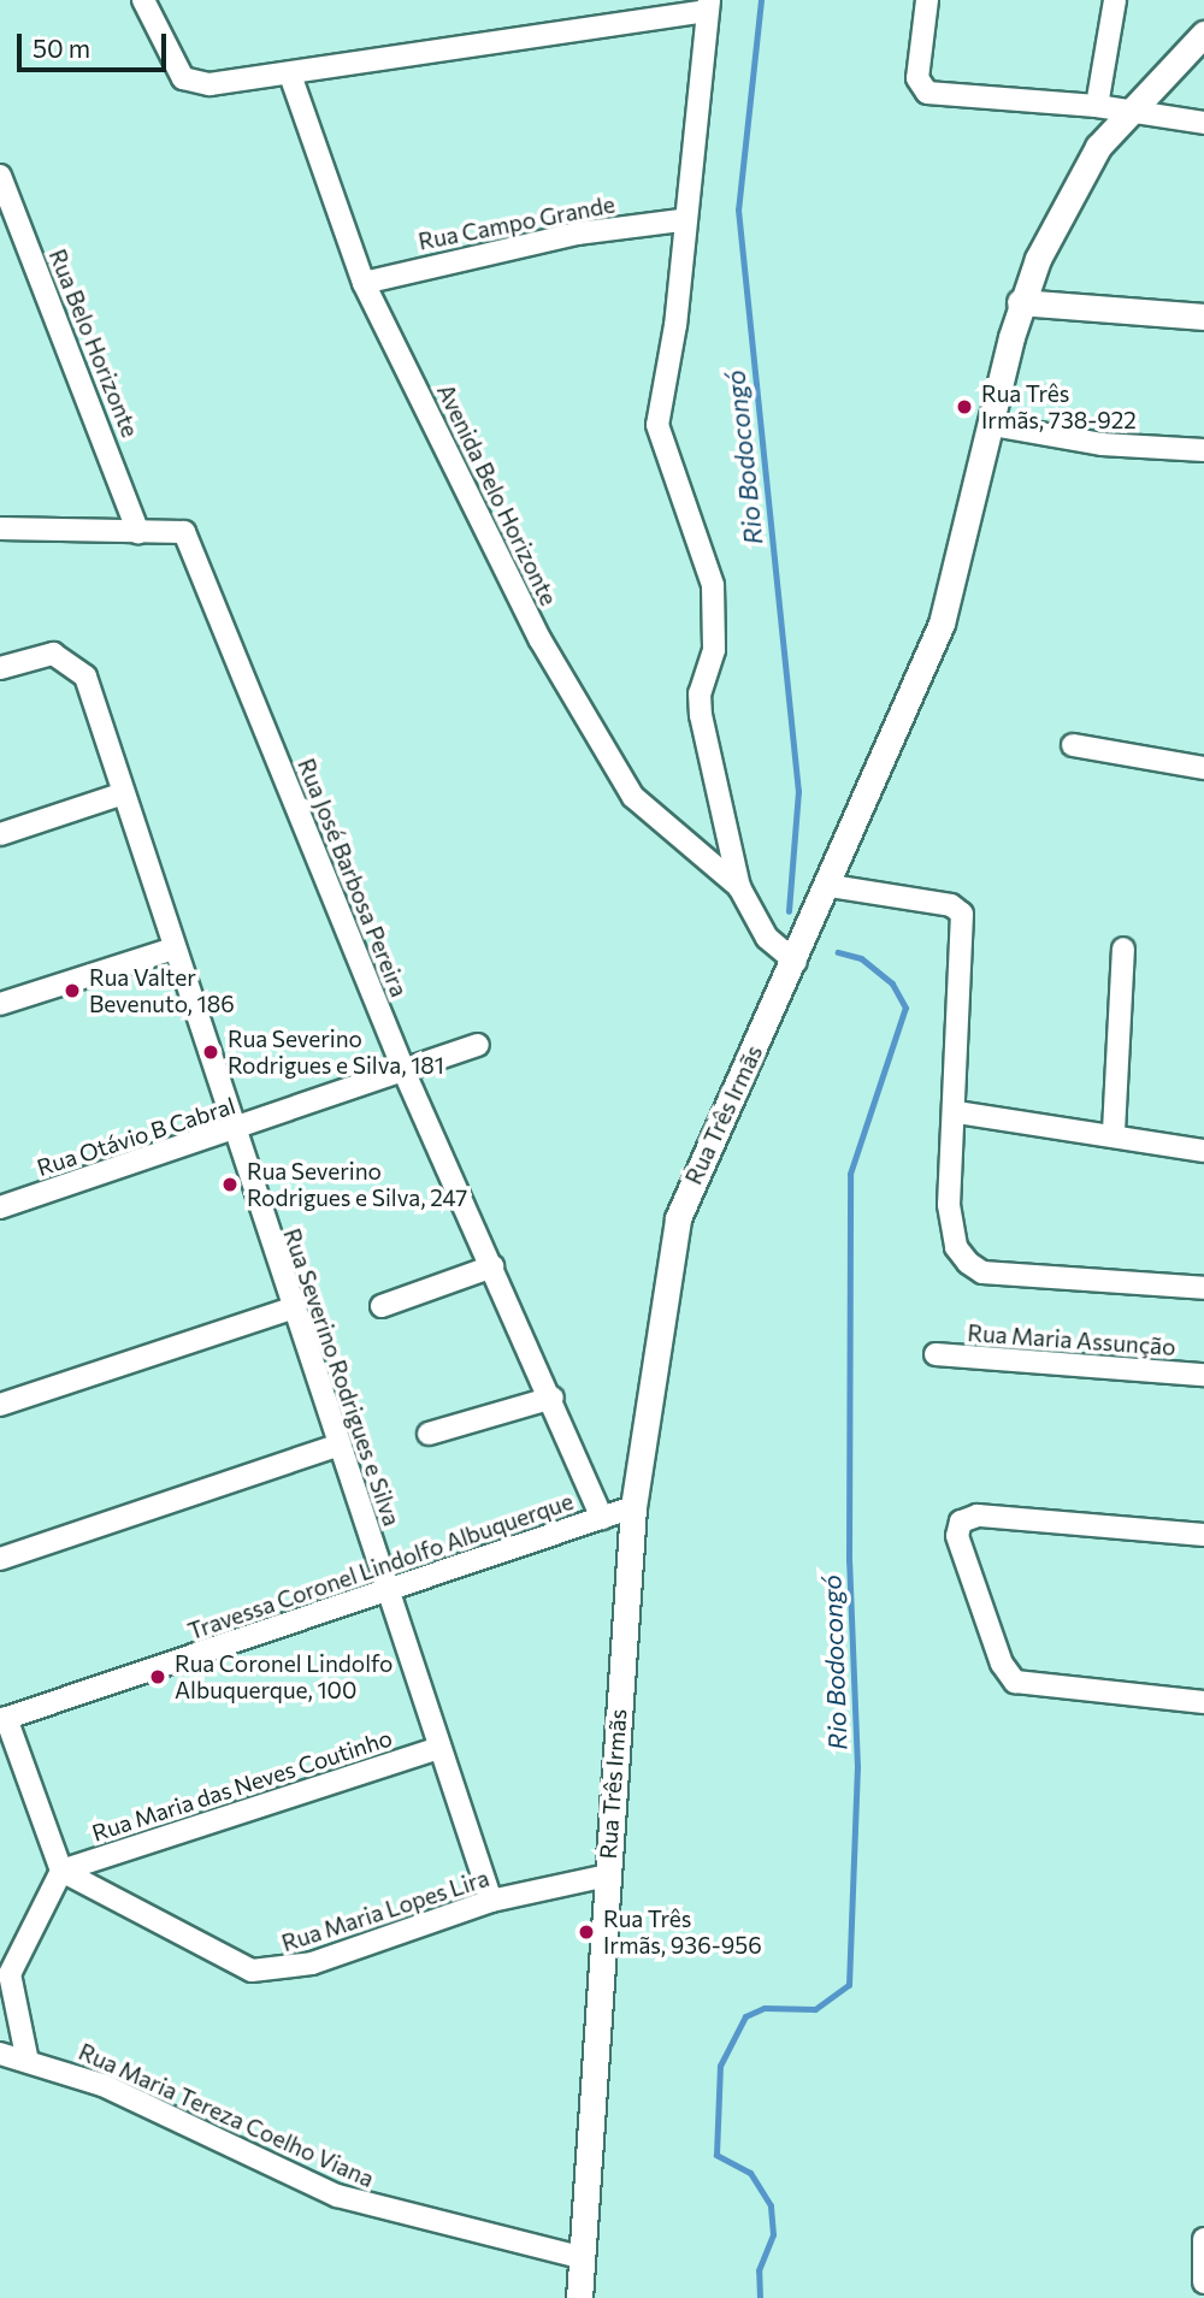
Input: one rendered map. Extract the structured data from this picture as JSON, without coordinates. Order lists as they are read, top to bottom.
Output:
{
  "streets": {
    "street": [
      "Rua Campo Grande",
      "Rua Belo Horizonte",
      "Avenida Belo Horizonte",
      "Rua José Barbosa Pereira",
      "Rua Três Irmãs",
      "Rua Otávio B Cabral",
      "Rua Maria Assunção",
      "Rua Severino Rodrigues e Silva",
      "Travessa Coronel Lindolfo Albuquerque",
      "Rua Maria das Neves Coutinho",
      "Rua Maria Lopes Lira",
      "Rua Maria Tereza Coelho Viana"
    ]
  },
  "crossings": [
    ["Rua Campo Grande", "Avenida Belo Horizonte"],
    ["Rua Belo Horizonte", "Rua José Barbosa Pereira"],
    ["Rua José Barbosa Pereira", "Rua Otávio B Cabral"],
    ["Rua José Barbosa Pereira", "Travessa Coronel Lindolfo Albuquerque"],
    ["Rua Três Irmãs", "Travessa Coronel Lindolfo Albuquerque"],
    ["Rua Três Irmãs", "Rua Maria Lopes Lira"],
    ["Rua Três Irmãs", "Rua Maria Tereza Coelho Viana"],
    ["Rua Otávio B Cabral", "Rua Severino Rodrigues e Silva"],
    ["Rua Severino Rodrigues e Silva", "Travessa Coronel Lindolfo Albuquerque"],
    ["Rua Severino Rodrigues e Silva", "Rua Maria das Neves Coutinho"],
    ["Rua Severino Rodrigues e Silva", "Rua Maria Lopes Lira"],
    ["Rua Maria das Neves Coutinho", "Rua Maria Lopes Lira"]
  ],
  "water": ["Rio Bodocongó"],
  "places": [
    "Rua Três Irmãs, 738-922",
    "Rua Valter Bevenuto, 186",
    "Rua Severino Rodrigues e Silva, 181",
    "Rua Severino Rodrigues e Silva, 247",
    "Rua Coronel Lindolfo Albuquerque, 100",
    "Rua Três Irmãs, 936-956"
  ],
  "scale_bar": "50 m"
}
